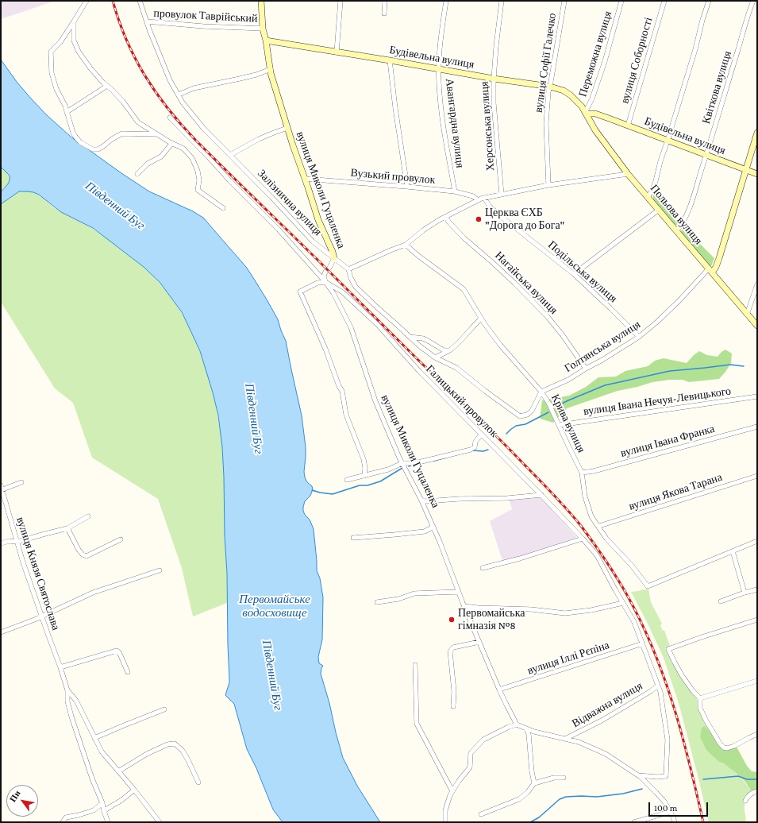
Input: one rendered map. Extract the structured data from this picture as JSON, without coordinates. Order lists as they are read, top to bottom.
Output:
{
  "streets": {
    "street": [
      "провулок Таврійський",
      "Переможна вулиця",
      "Будівельна вулиця",
      "вулиця Соборності",
      "вулиця Софії Галечко",
      "Квіткова вулиця",
      "Авангардна вулиця",
      "Херсонська вулиця",
      "Вузький провулок",
      "вулиця Миколи Гуцаленка",
      "Залізнична вулиця",
      "Польова вулиця",
      "Подільська вулиця",
      "Нагайська вулиця",
      "Голтянська вулиця",
      "Галицький провулок",
      "вулиця Івана Нечуя-Левицького",
      "Крива вулиця",
      "вулиця Івана Франка",
      "вулиця Якова Тарана",
      "вулиця Князя Святослава",
      "вулиця Іллі Рєпіна",
      "Відважна вулиця"
    ]
  },
  "crossings": [
    ["провулок Таврійський", "вулиця Миколи Гуцаленка"],
    ["провулок Таврійський", "Залізнична вулиця"],
    ["Переможна вулиця", "Будівельна вулиця"],
    ["Переможна вулиця", "Польова вулиця"],
    ["Будівельна вулиця", "вулиця Соборності"],
    ["Будівельна вулиця", "вулиця Софії Галечко"],
    ["Будівельна вулиця", "Квіткова вулиця"],
    ["Будівельна вулиця", "Авангардна вулиця"],
    ["Будівельна вулиця", "Херсонська вулиця"],
    ["Будівельна вулиця", "вулиця Миколи Гуцаленка"],
    ["Будівельна вулиця", "Польова вулиця"],
    ["Квіткова вулиця", "Польова вулиця"],
    ["Авангардна вулиця", "Вузький провулок"],
    ["Вузький провулок", "вулиця Миколи Гуцаленка"],
    ["вулиця Миколи Гуцаленка", "Залізнична вулиця"],
    ["вулиця Миколи Гуцаленка", "Галицький провулок"],
    ["вулиця Миколи Гуцаленка", "вулиця Іллі Рєпіна"],
    ["Польова вулиця", "Голтянська вулиця"],
    ["Подільська вулиця", "Голтянська вулиця"],
    ["Нагайська вулиця", "Голтянська вулиця"],
    ["Голтянська вулиця", "Крива вулиця"],
    ["Галицький провулок", "вулиця Іллі Рєпіна"],
    ["Галицький провулок", "Відважна вулиця"],
    ["вулиця Івана Нечуя-Левицького", "Крива вулиця"],
    ["Крива вулиця", "вулиця Івана Франка"],
    ["Крива вулиця", "вулиця Якова Тарана"]
  ],
  "water": ["Південний Буг", "Первомайське водосховище"],
  "places": ["Церква ЄХБ \"Дорога до Бога\"", "Первомайська гімназія №8"],
  "scale_bar": "100 m",
  "north": "top left"
}
